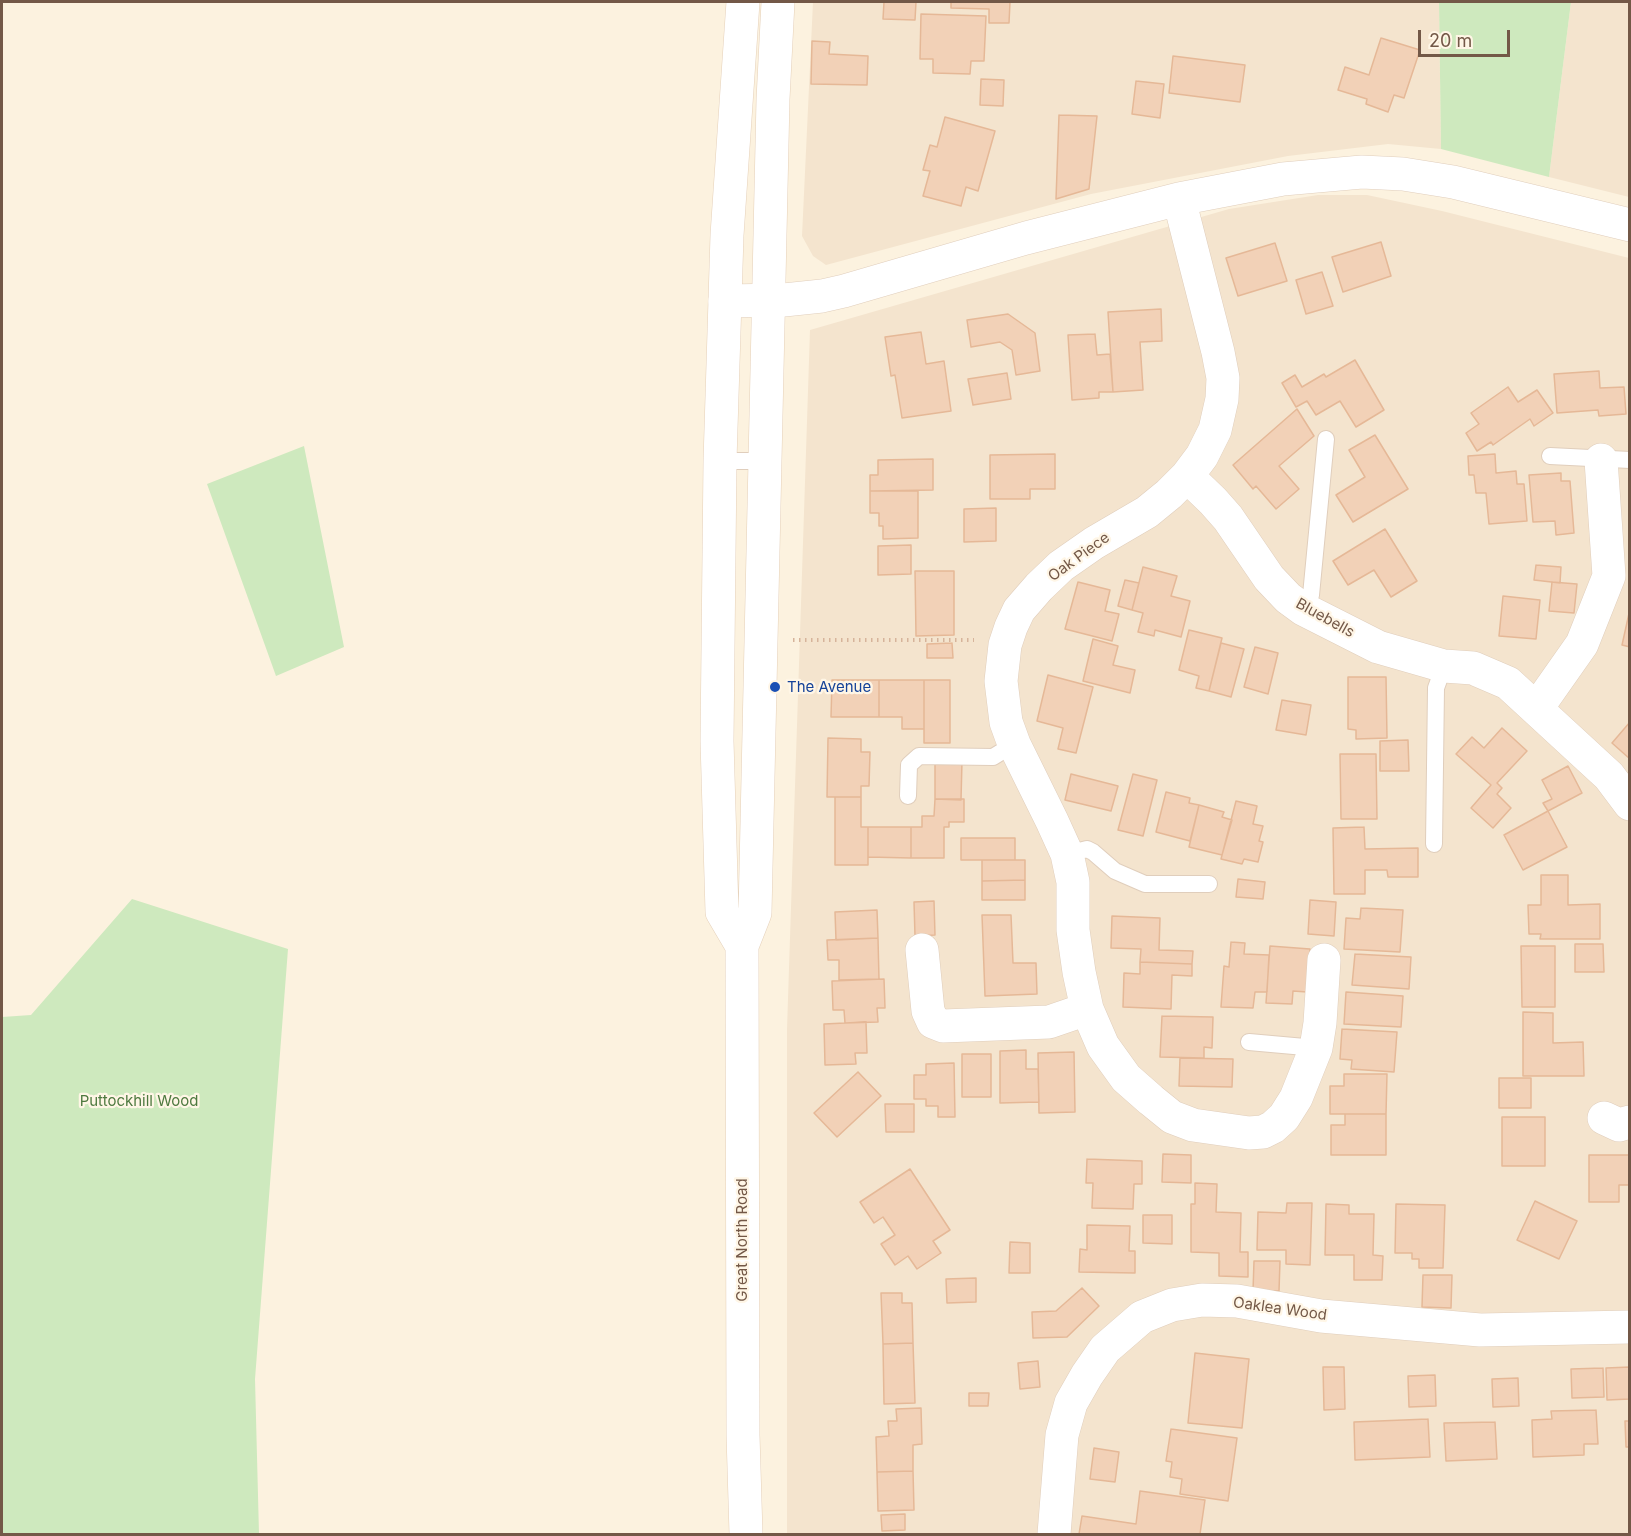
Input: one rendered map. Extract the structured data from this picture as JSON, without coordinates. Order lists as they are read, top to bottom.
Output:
{
  "streets": {
    "street": [
      "Oak Piece",
      "Bluebells",
      "Great North Road",
      "Oaklea Wood"
    ]
  },
  "crossings": [
    ["Oak Piece", "Bluebells"]
  ],
  "parks": ["Puttockhill Wood"],
  "places": ["The Avenue"],
  "scale_bar": "20 m"
}
